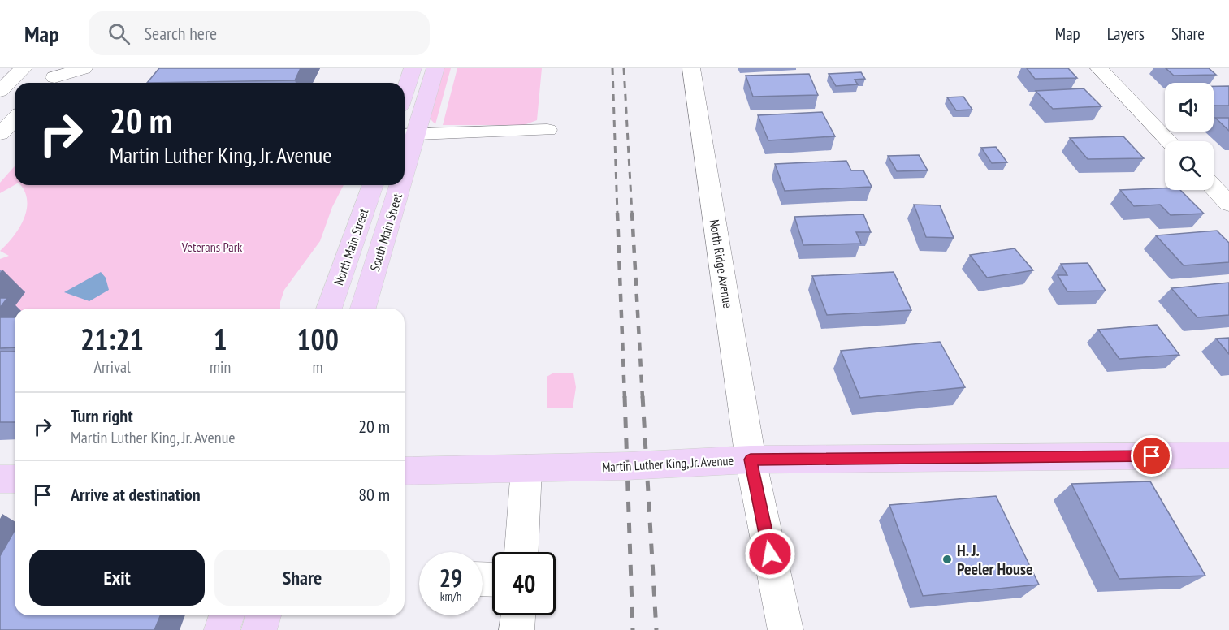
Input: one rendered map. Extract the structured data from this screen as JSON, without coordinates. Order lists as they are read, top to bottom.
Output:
{
  "streets": {
    "main road": ["South Main Street", "North Main Street", "Martin Luther King, Jr. Avenue"],
    "street": ["North Ridge Avenue"]
  },
  "crossings": [
    ["North Ridge Avenue", "Martin Luther King, Jr. Avenue"]
  ],
  "parks": ["Veterans Park"],
  "places": ["H. J. Peeler House"],
  "page": {
    "header": "Map",
    "search": "Search here",
    "nav": ["Map", "Layers", "Share"],
    "turn": ["20 m", "Martin Luther King, Jr. Avenue"],
    "eta": [
      "21:21",
      "Arrival",
      "1",
      "min",
      "100",
      "m"
    ],
    "list": [
      {
        "name": "Turn right",
        "note": "Martin Luther King, Jr. Avenue",
        "value": "20 m"
      },
      {
        "name": "Arrive at destination",
        "value": "80 m"
      }
    ],
    "buttons": ["Exit", "Share"],
    "speed": "29 km/h",
    "limit": "40"
  }
}
